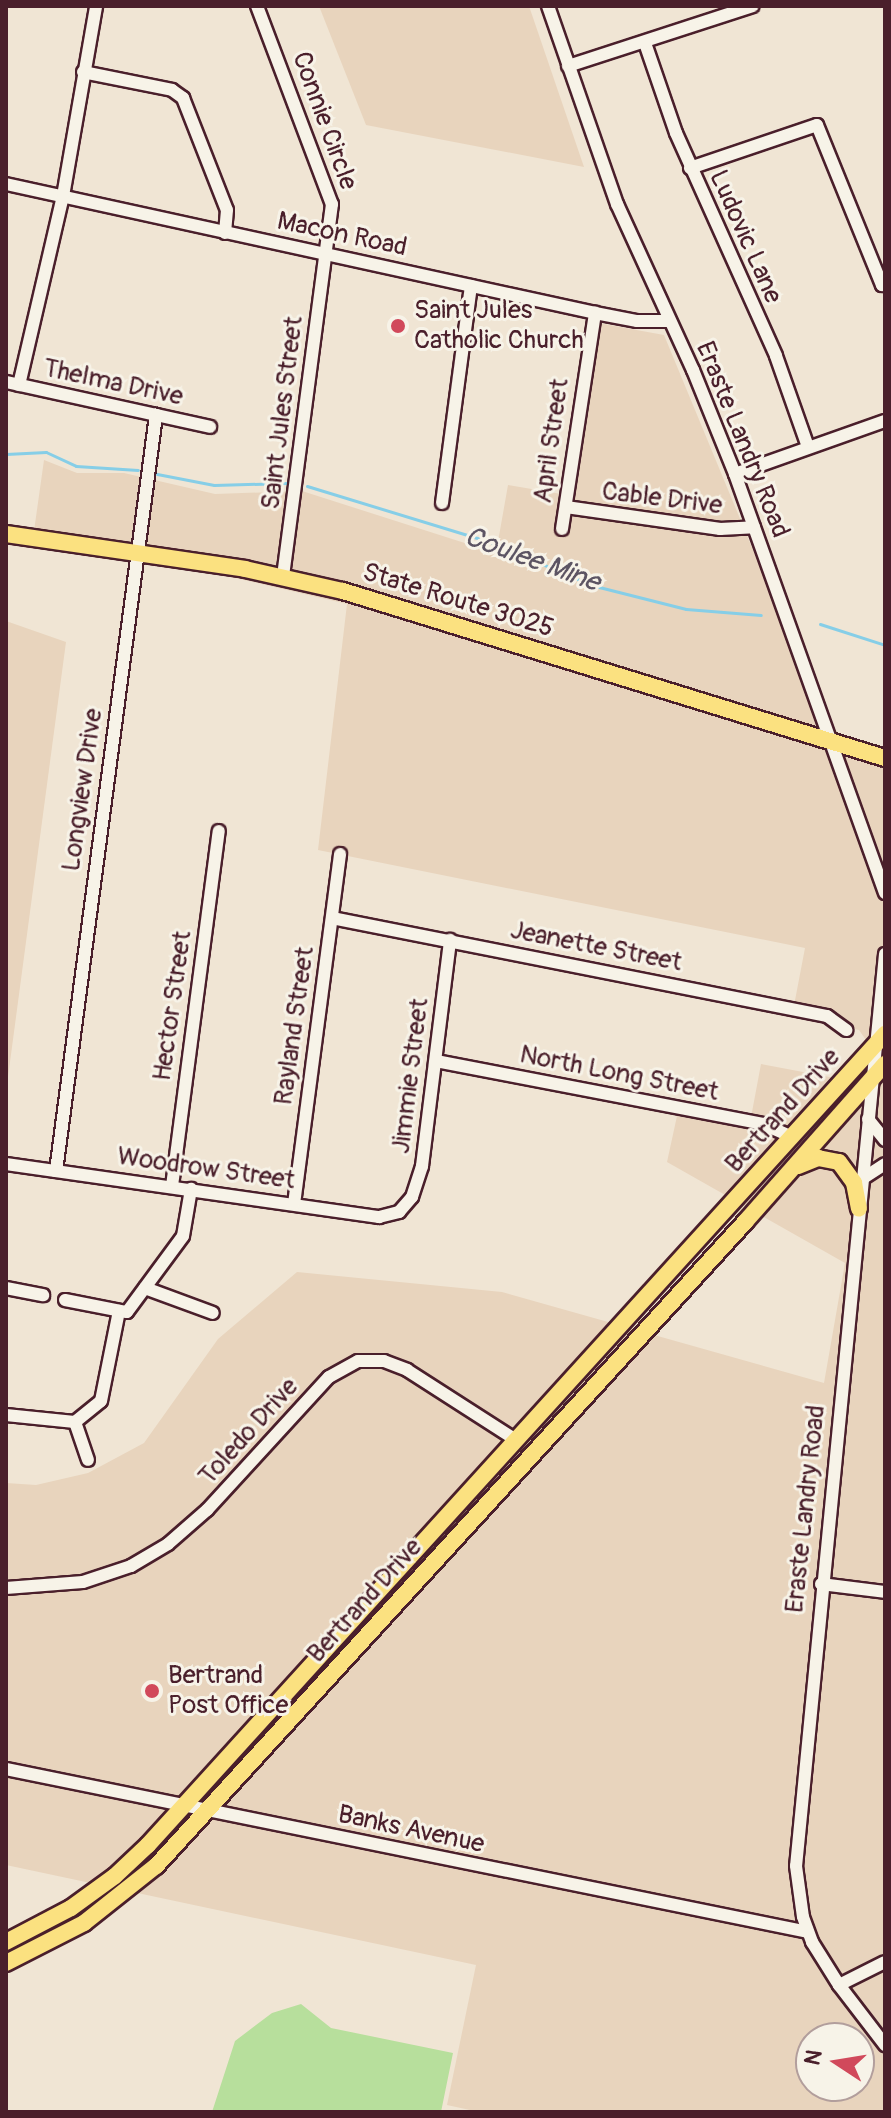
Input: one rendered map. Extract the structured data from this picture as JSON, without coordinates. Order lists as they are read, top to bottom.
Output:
{
  "streets": {
    "main road": ["State Route 3025", "Bertrand Drive"],
    "street": [
      "Connie Circle",
      "Macon Road",
      "Ludovic Lane",
      "Thelma Drive",
      "Saint Jules Street",
      "Eraste Landry Road",
      "April Street",
      "Cable Drive",
      "Longview Drive",
      "Jeanette Street",
      "Hector Street",
      "Rayland Street",
      "North Long Street",
      "Jimmie Street",
      "Woodrow Street",
      "Toledo Drive",
      "Banks Avenue"
    ]
  },
  "crossings": [
    ["Connie Circle", "Macon Road"],
    ["Connie Circle", "Saint Jules Street"],
    ["Macon Road", "Saint Jules Street"],
    ["Macon Road", "Eraste Landry Road"],
    ["Macon Road", "April Street"],
    ["Thelma Drive", "Longview Drive"],
    ["Saint Jules Street", "State Route 3025"],
    ["Eraste Landry Road", "Cable Drive"],
    ["Eraste Landry Road", "State Route 3025"],
    ["Eraste Landry Road", "Bertrand Drive"],
    ["Eraste Landry Road", "Banks Avenue"],
    ["April Street", "Cable Drive"],
    ["State Route 3025", "Longview Drive"],
    ["Longview Drive", "Woodrow Street"],
    ["Jeanette Street", "Rayland Street"],
    ["Jeanette Street", "Jimmie Street"],
    ["Hector Street", "Woodrow Street"],
    ["Rayland Street", "Woodrow Street"],
    ["North Long Street", "Jimmie Street"],
    ["North Long Street", "Bertrand Drive"],
    ["Jimmie Street", "Woodrow Street"],
    ["Bertrand Drive", "Toledo Drive"],
    ["Bertrand Drive", "Banks Avenue"]
  ],
  "water": ["Coulee Mine"],
  "places": ["Saint Jules Catholic Church", "Bertrand Post Office"],
  "north": "left"
}
